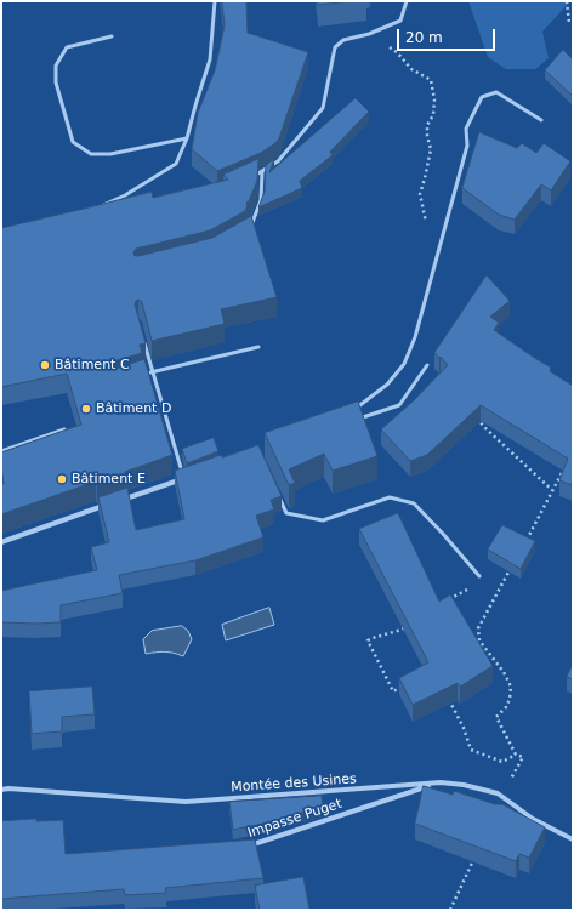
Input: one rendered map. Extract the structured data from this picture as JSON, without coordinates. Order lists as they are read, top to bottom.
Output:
{
  "streets": {
    "street": ["Montée des Usines", "Impasse Puget"]
  },
  "crossings": [
    ["Montée des Usines", "Impasse Puget"]
  ],
  "places": ["Bâtiment C", "Bâtiment D", "Bâtiment E"],
  "scale_bar": "20 m"
}
